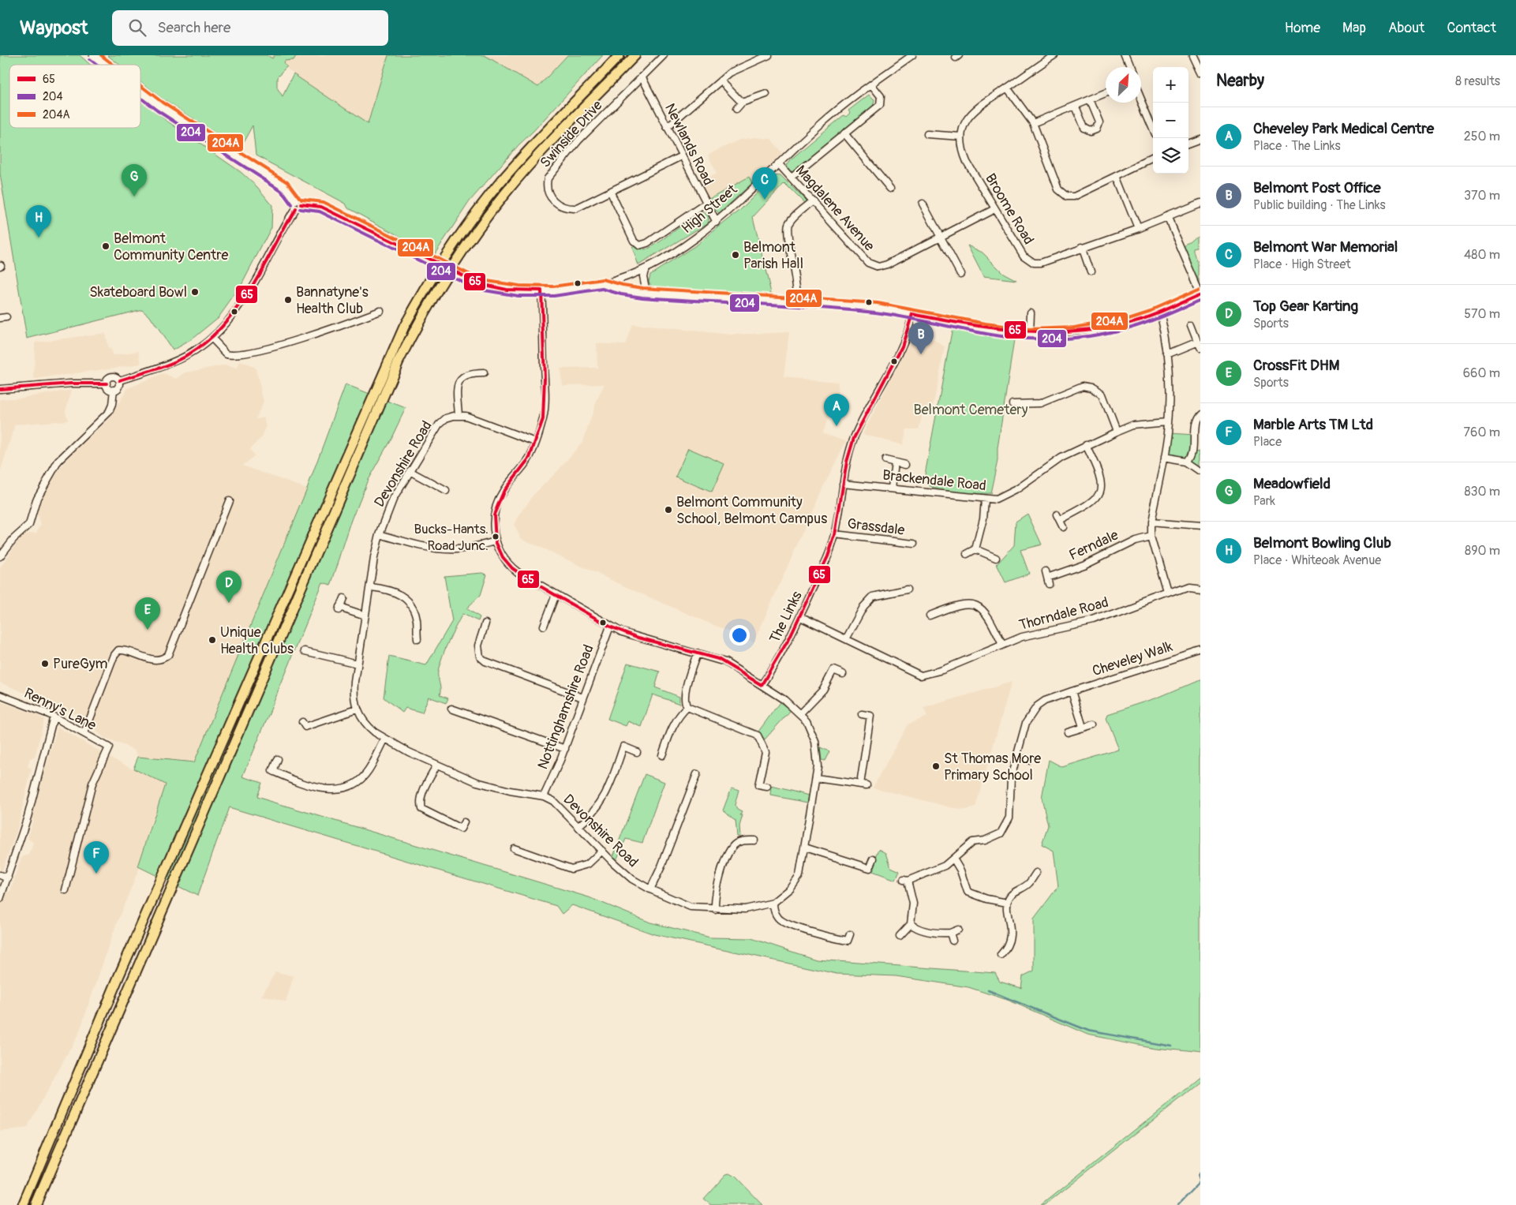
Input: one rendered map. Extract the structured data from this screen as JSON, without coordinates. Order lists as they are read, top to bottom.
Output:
{
  "streets": {
    "street": [
      "Swinside Drive",
      "Newlands Road",
      "Magdalene Avenue",
      "High Street",
      "Broome Road",
      "Devonshire Road",
      "Brackendale Road",
      "Grassdale",
      "Ferndale",
      "Thorndale Road",
      "The Links",
      "Cheveley Walk",
      "Nottinghamshire Road",
      "Renny's Lane"
    ]
  },
  "crossings": [
    ["Swinside Drive", "Newlands Road"],
    ["Newlands Road", "High Street"],
    ["Magdalene Avenue", "High Street"],
    ["Magdalene Avenue", "Broome Road"],
    ["Devonshire Road", "The Links"],
    ["Devonshire Road", "Nottinghamshire Road"],
    ["Brackendale Road", "The Links"],
    ["Grassdale", "The Links"],
    ["Thorndale Road", "The Links"]
  ],
  "parks": ["Belmont Cemetery"],
  "places": [
    "Belmont Community Centre",
    "Belmont Parish Hall",
    "Skateboard Bowl",
    "Bannatyne's Health Club",
    "Belmont Community School, Belmont Campus",
    "Bucks-Hants. Road Junc.",
    "Unique Health Clubs",
    "PureGym",
    "St Thomas More Primary School"
  ],
  "lines": ["transit line 204A", "transit line 204", "transit line 65"],
  "legend": ["65", "204", "204A"],
  "north": "top right",
  "page": {
    "header": "Waypost",
    "search": "Search here",
    "nav": [
      "Home",
      "Map",
      "About",
      "Contact"
    ],
    "heading": ["Nearby", "8 results"],
    "map_buttons": ["+", "−"],
    "list": [
      {
        "mark": "A",
        "name": "Cheveley Park Medical Centre",
        "note": "Place · The Links",
        "value": "250 m"
      },
      {
        "mark": "B",
        "name": "Belmont Post Office",
        "note": "Public building · The Links",
        "value": "370 m"
      },
      {
        "mark": "C",
        "name": "Belmont War Memorial",
        "note": "Place · High Street",
        "value": "480 m"
      },
      {
        "mark": "D",
        "name": "Top Gear Karting",
        "note": "Sports",
        "value": "570 m"
      },
      {
        "mark": "E",
        "name": "CrossFit DHM",
        "note": "Sports",
        "value": "660 m"
      },
      {
        "mark": "F",
        "name": "Marble Arts TM Ltd",
        "note": "Place",
        "value": "760 m"
      },
      {
        "mark": "G",
        "name": "Meadowfield",
        "note": "Park",
        "value": "830 m"
      },
      {
        "mark": "H",
        "name": "Belmont Bowling Club",
        "note": "Place · Whiteoak Avenue",
        "value": "890 m"
      }
    ],
    "pins": [
      "G",
      "C",
      "H",
      "B",
      "A",
      "D",
      "E",
      "F"
    ]
  }
}
